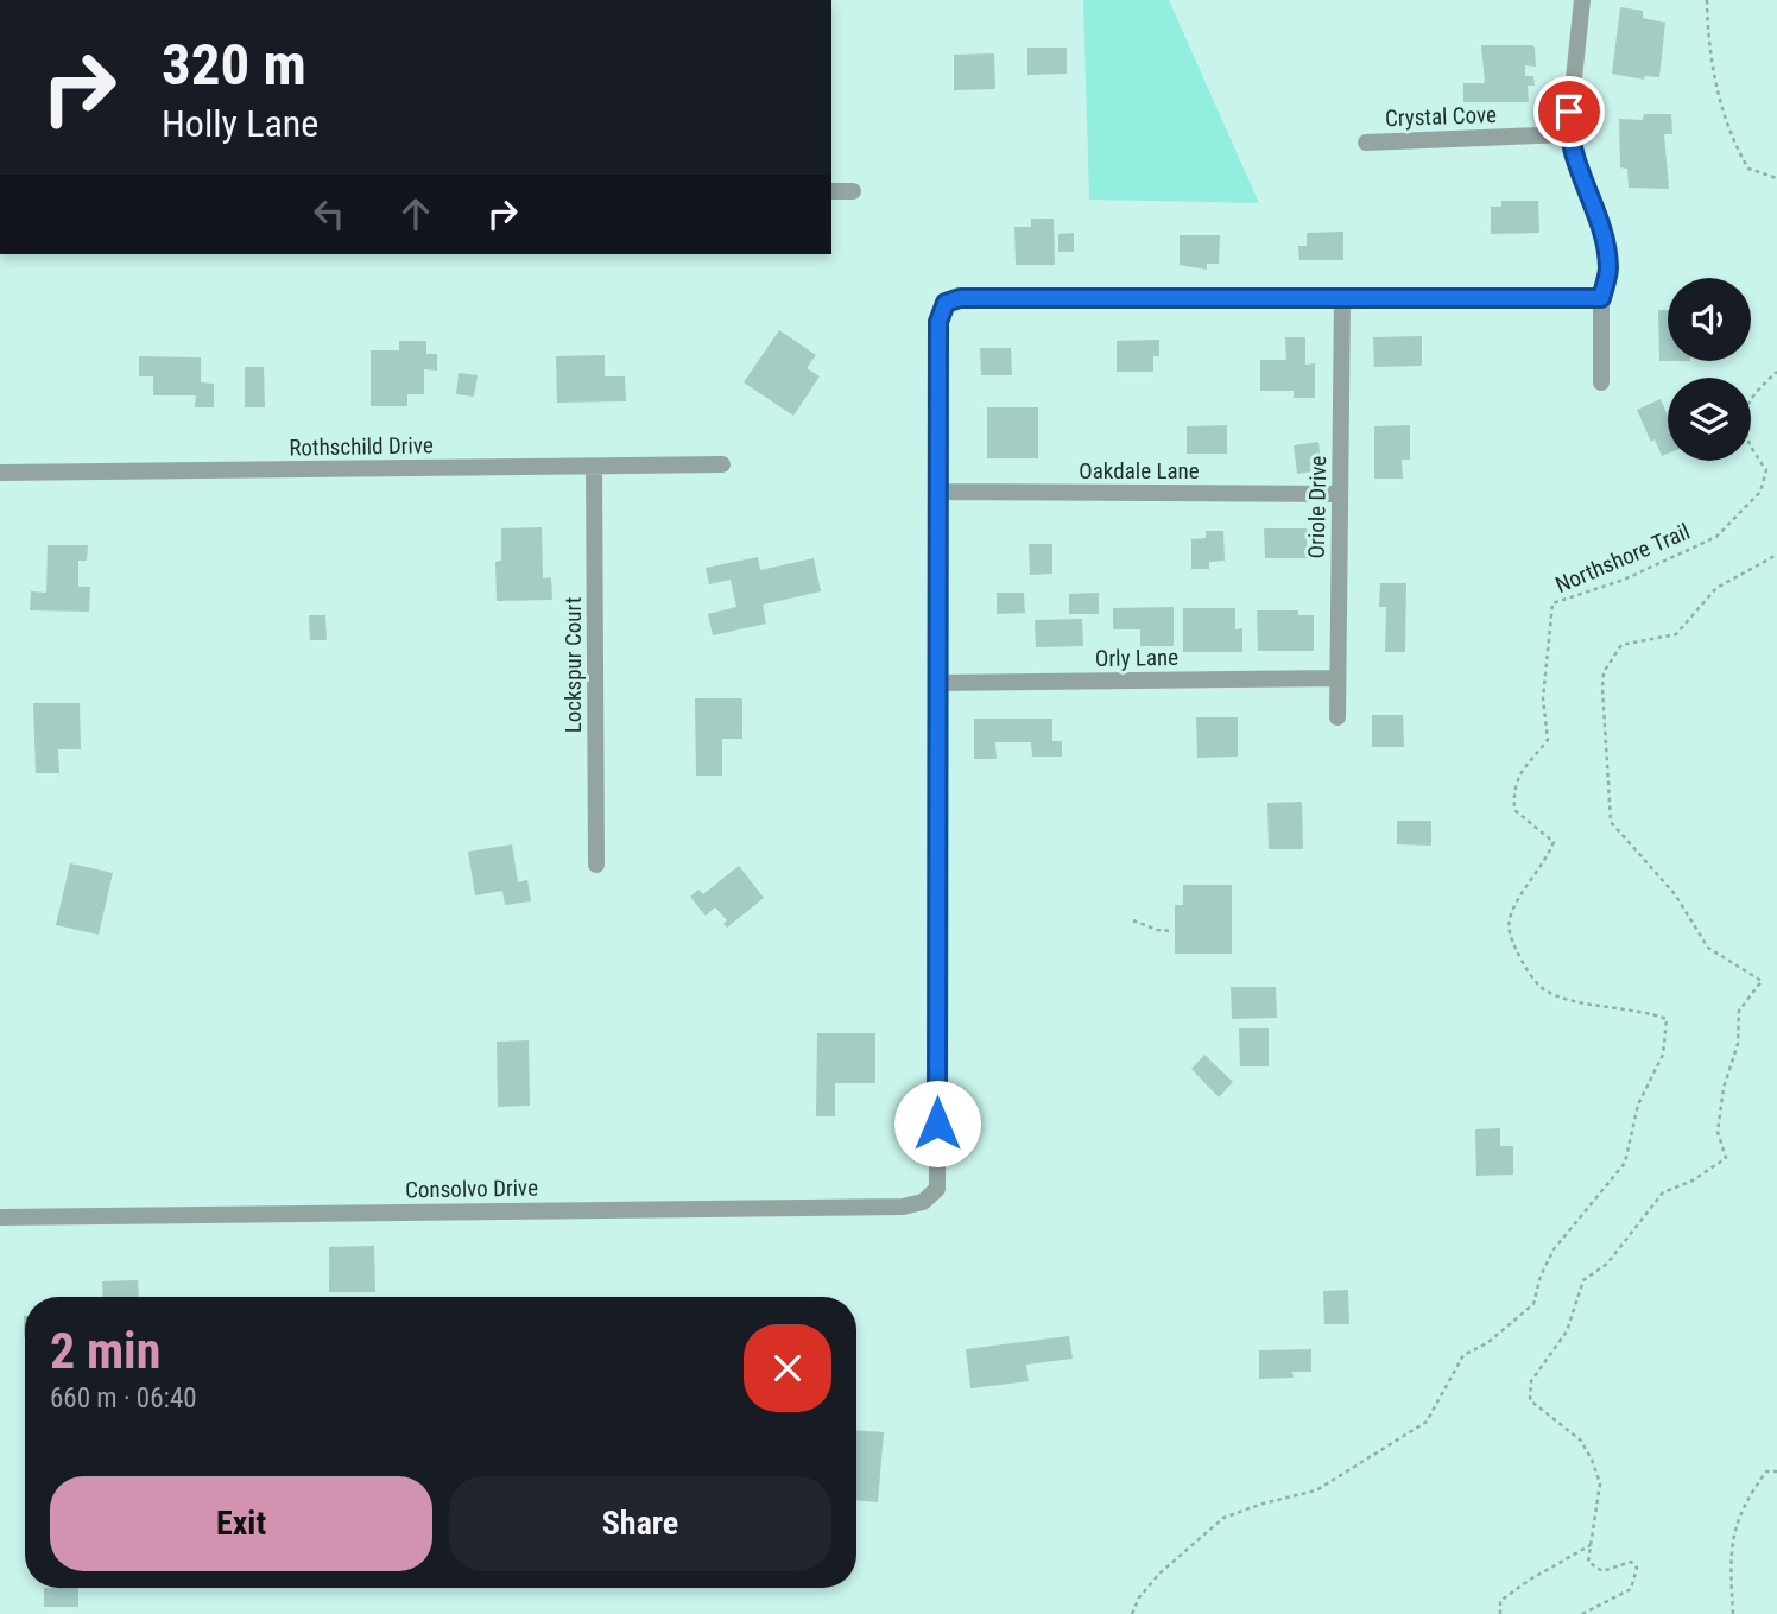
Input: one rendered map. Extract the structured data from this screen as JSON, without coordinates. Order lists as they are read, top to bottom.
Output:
{
  "streets": {
    "street": [
      "Crystal Cove",
      "Rothschild Drive",
      "Oakdale Lane",
      "Oriole Drive",
      "Orly Lane",
      "Lockspur Court",
      "Consolvo Drive"
    ],
    "path": ["Northshore Trail"]
  },
  "crossings": [
    ["Rothschild Drive", "Lockspur Court"],
    ["Oakdale Lane", "Oriole Drive"],
    ["Oriole Drive", "Orly Lane"],
    ["Orly Lane", "Consolvo Drive"]
  ],
  "page": {
    "turn": ["320 m", "Holly Lane"],
    "heading": ["2 min", "660 m · 06:40"],
    "buttons": ["Exit", "Share"]
  }
}
